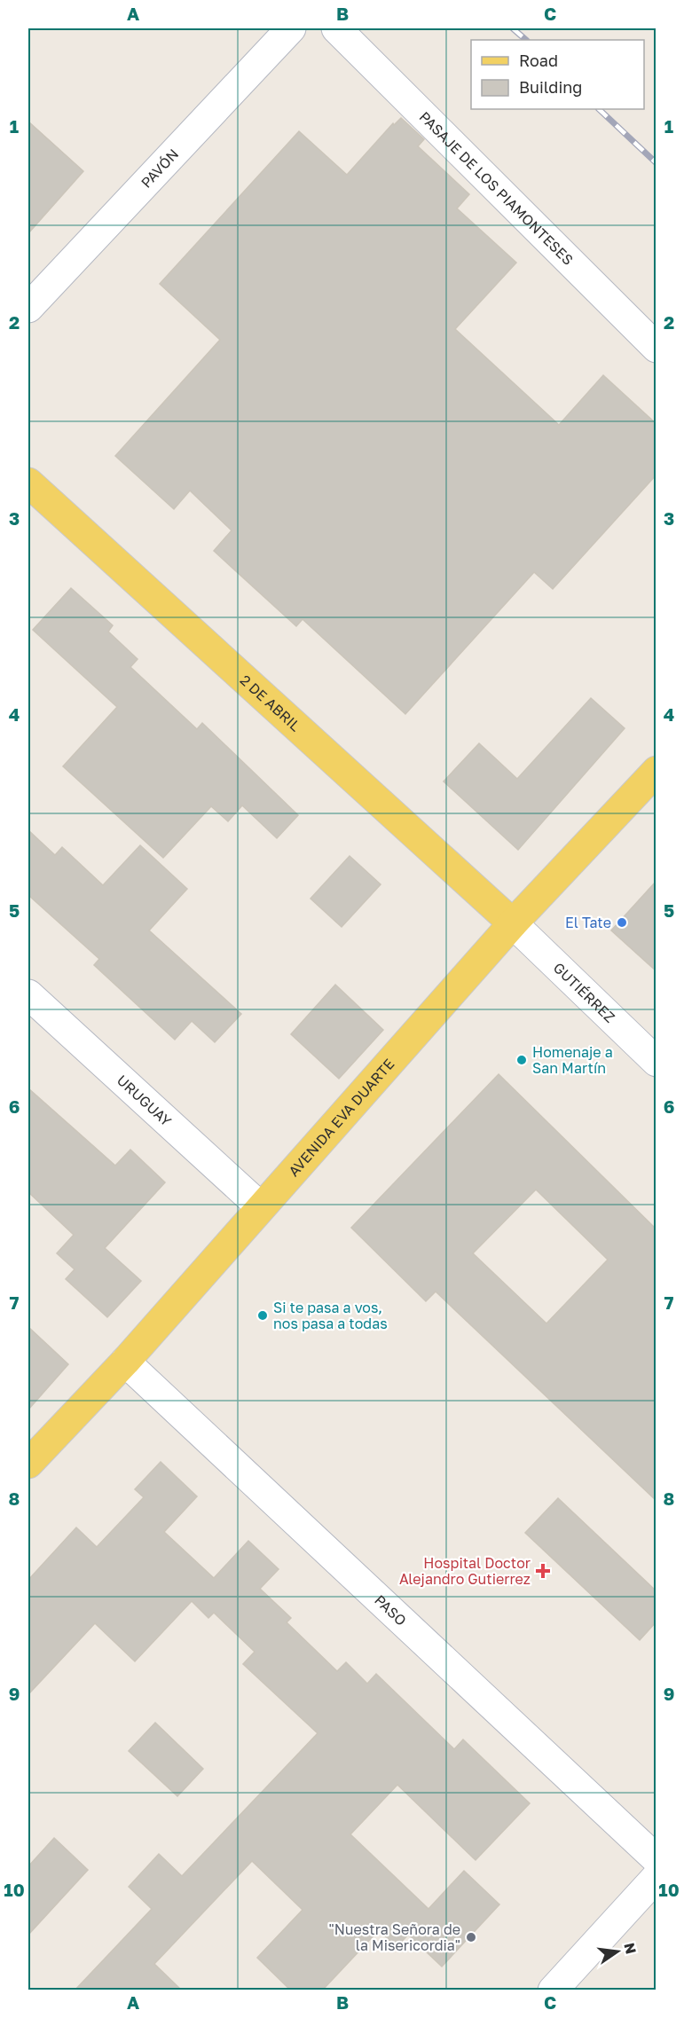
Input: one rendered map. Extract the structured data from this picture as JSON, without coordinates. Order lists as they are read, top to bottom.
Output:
{
  "streets": {
    "main road": ["2 DE ABRIL", "AVENIDA EVA DUARTE"],
    "street": [
      "PAVÓN",
      "PASAJE DE LOS PIAMONTESES",
      "GUTIÉRREZ",
      "URUGUAY",
      "PASO"
    ]
  },
  "crossings": [
    ["2 DE ABRIL", "GUTIÉRREZ"],
    ["2 DE ABRIL", "AVENIDA EVA DUARTE"],
    ["GUTIÉRREZ", "AVENIDA EVA DUARTE"],
    ["URUGUAY", "AVENIDA EVA DUARTE"],
    ["AVENIDA EVA DUARTE", "PASO"]
  ],
  "places": {
    "other": [
      "El Tate",
      "Homenaje a San Martín",
      "Si te pasa a vos, nos pasa a todas",
      "\"Nuestra Señora de la Misericordia\""
    ],
    "health": ["Hospital Doctor Alejandro Gutierrez"]
  },
  "legend": ["Road", "Building"],
  "north": "right",
  "grid": {
    "columns": ["A", "B", "C"],
    "rows": [
      "1",
      "2",
      "3",
      "4",
      "5",
      "6",
      "7",
      "8",
      "9",
      "10"
    ]
  }
}
